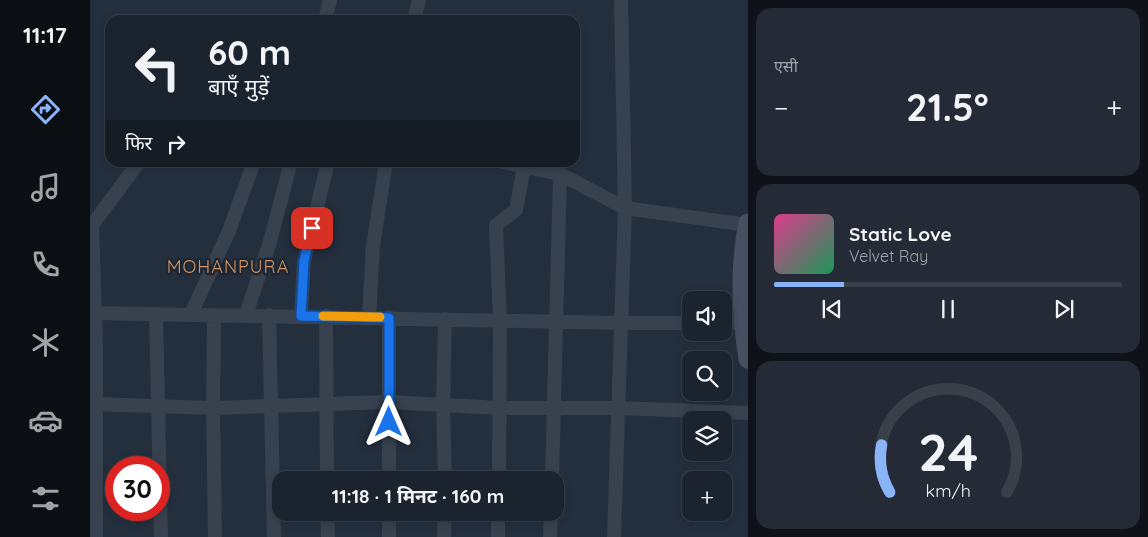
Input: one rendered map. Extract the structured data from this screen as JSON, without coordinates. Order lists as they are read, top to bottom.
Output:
{
  "districts": ["MOHANPURA"],
  "page": {
    "tabs": "11:17",
    "tile": "एसी",
    "turn": ["60 m", "बाएँ मुड़ें"],
    "heat": ["−", "21.5°", "+"],
    "then": "फिर",
    "song": ["Static Love", "Velvet Ray"],
    "map_buttons": "+",
    "limit": "30",
    "trip": "11:18 · 1 मिनट · 160 m",
    "gauge": ["24", "km/h"]
  }
}
